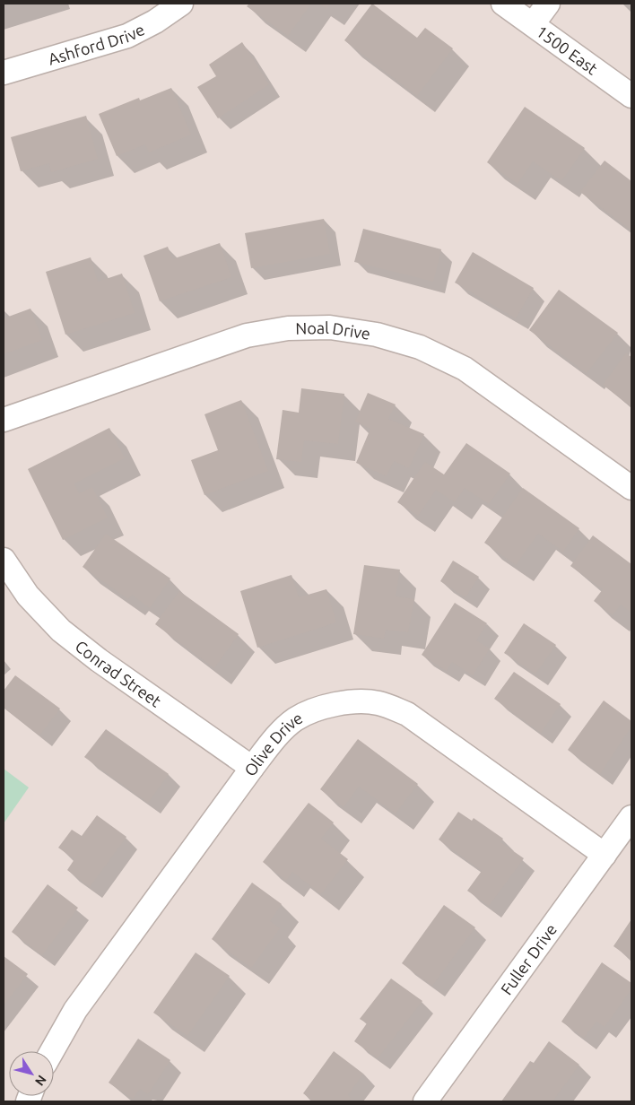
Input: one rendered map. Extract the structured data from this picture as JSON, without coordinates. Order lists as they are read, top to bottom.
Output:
{
  "streets": {
    "street": [
      "Ashford Drive",
      "1500 East",
      "Noal Drive",
      "Conrad Street",
      "Olive Drive",
      "Fuller Drive"
    ]
  },
  "crossings": [
    ["Conrad Street", "Olive Drive"],
    ["Olive Drive", "Fuller Drive"]
  ],
  "north": "bottom right"
}
